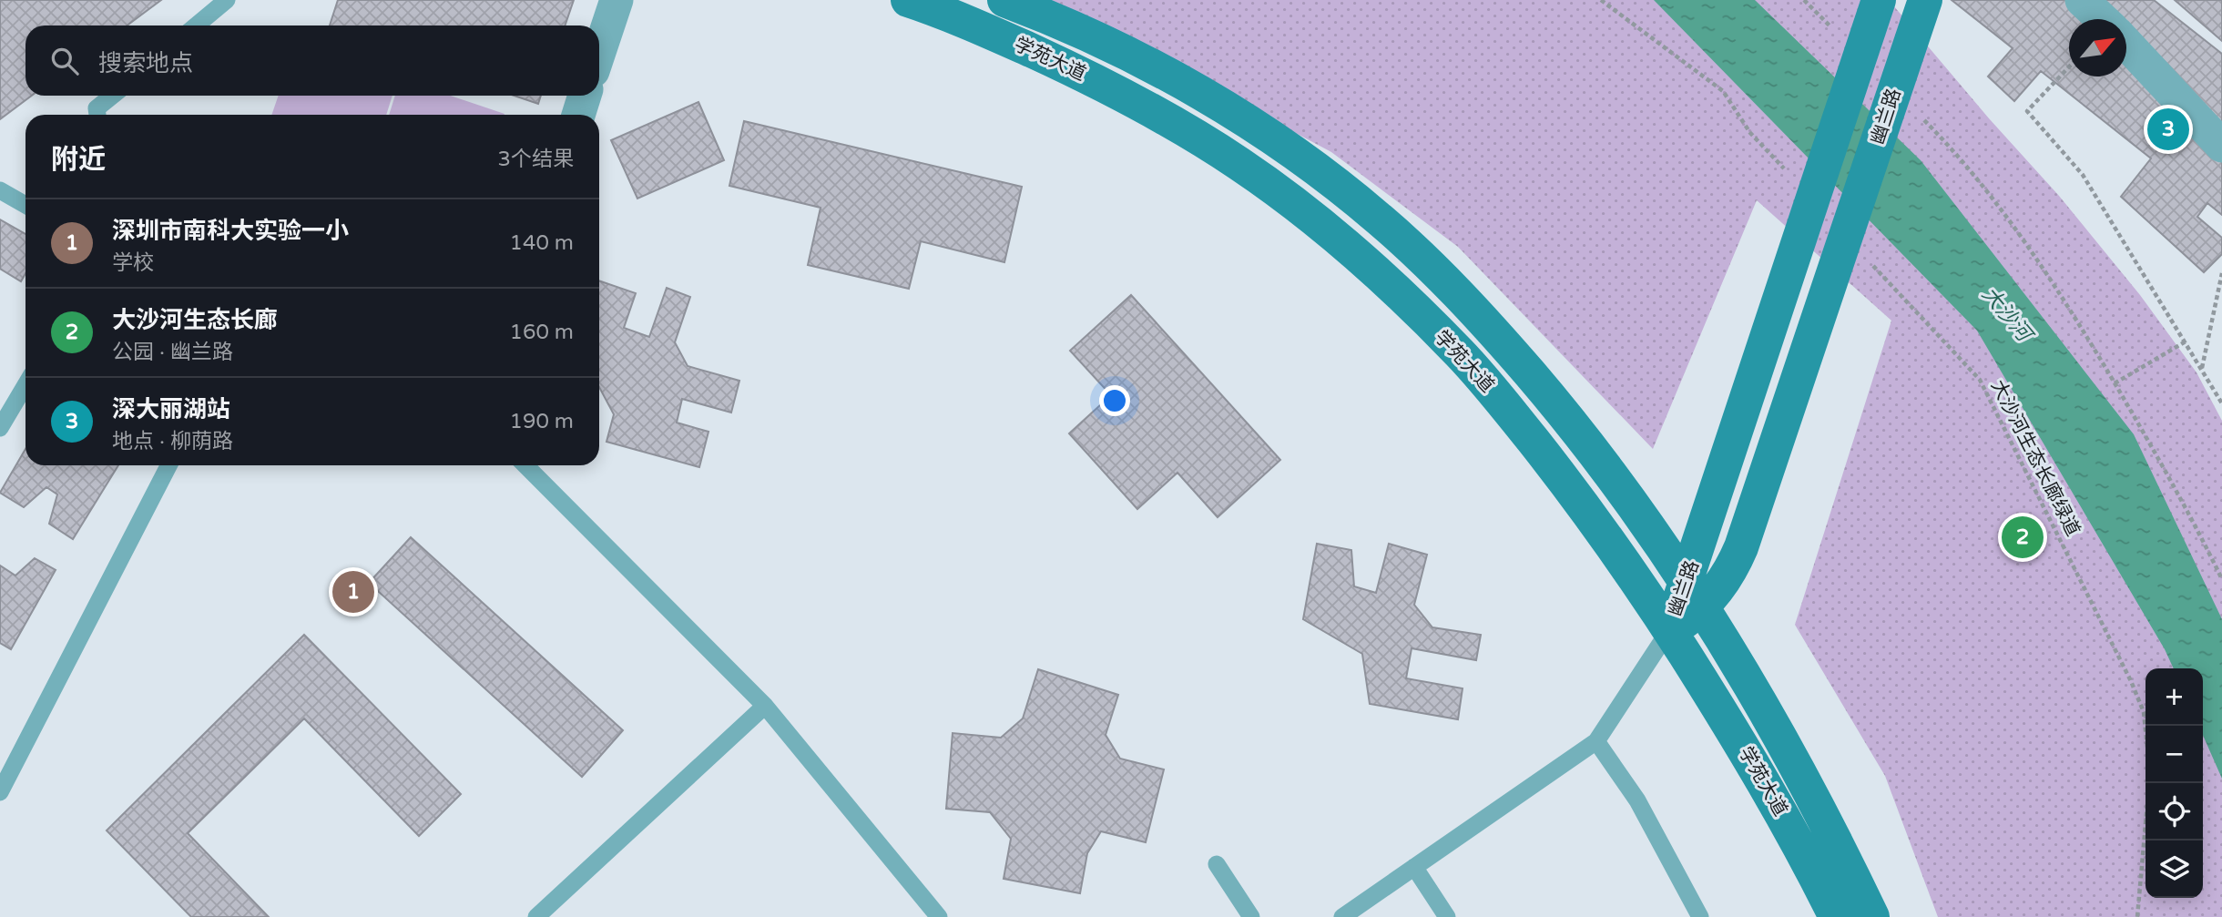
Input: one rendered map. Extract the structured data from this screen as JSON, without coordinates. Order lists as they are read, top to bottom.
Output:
{
  "streets": {
    "main road": ["学苑大道", "幽兰路"],
    "path": ["大沙河生态长廊绿道"]
  },
  "crossings": [
    ["学苑大道", "幽兰路"]
  ],
  "water": ["大沙河"],
  "north": "top right",
  "page": {
    "search": "搜索地点",
    "pins": ["3", "2", "1"],
    "heading": ["附近", "3个结果"],
    "list": [
      {
        "mark": "1",
        "name": "深圳市南科大实验一小",
        "note": "学校",
        "value": "140 m"
      },
      {
        "mark": "2",
        "name": "大沙河生态长廊",
        "note": "公园 · 幽兰路",
        "value": "160 m"
      },
      {
        "mark": "3",
        "name": "深大丽湖站",
        "note": "地点 · 柳荫路",
        "value": "190 m"
      }
    ],
    "map_buttons": ["+", "−"]
  }
}
